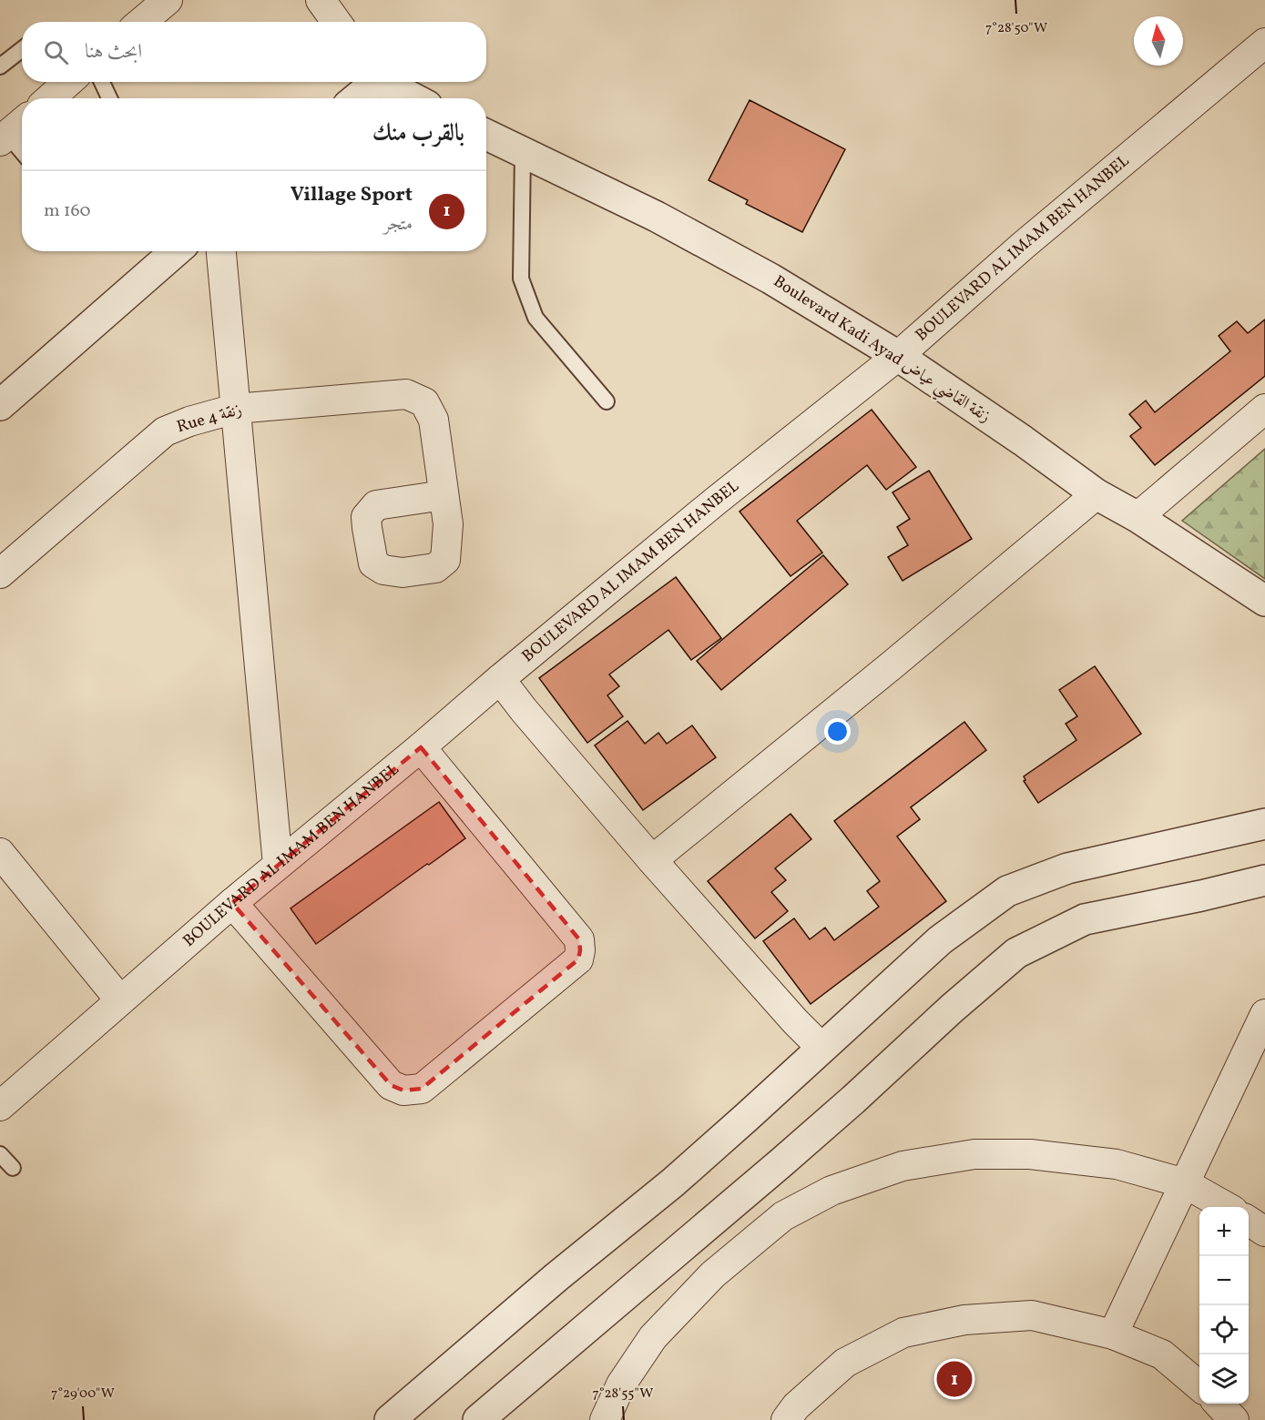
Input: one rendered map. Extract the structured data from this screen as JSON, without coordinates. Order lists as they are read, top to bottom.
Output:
{
  "streets": {
    "street": ["BOULEVARD AL IMAM BEN HANBEL", "Boulevard Kadi Ayad زنقة القاضي عياض", "Rue 4 زنقة"]
  },
  "crossings": [
    ["BOULEVARD AL IMAM BEN HANBEL", "Boulevard Kadi Ayad زنقة القاضي عياض"]
  ],
  "north": "top",
  "page": {
    "search": "ابحث هنا",
    "heading": "بالقرب منك",
    "list": [
      {
        "mark": "1",
        "name": "Village Sport",
        "note": "متجر",
        "value": "160 m"
      }
    ],
    "map_buttons": ["+", "−"],
    "pins": "1"
  },
  "coordinates": ["7°28'50\"W", "7°29'00\"W", "7°28'55\"W"]
}
